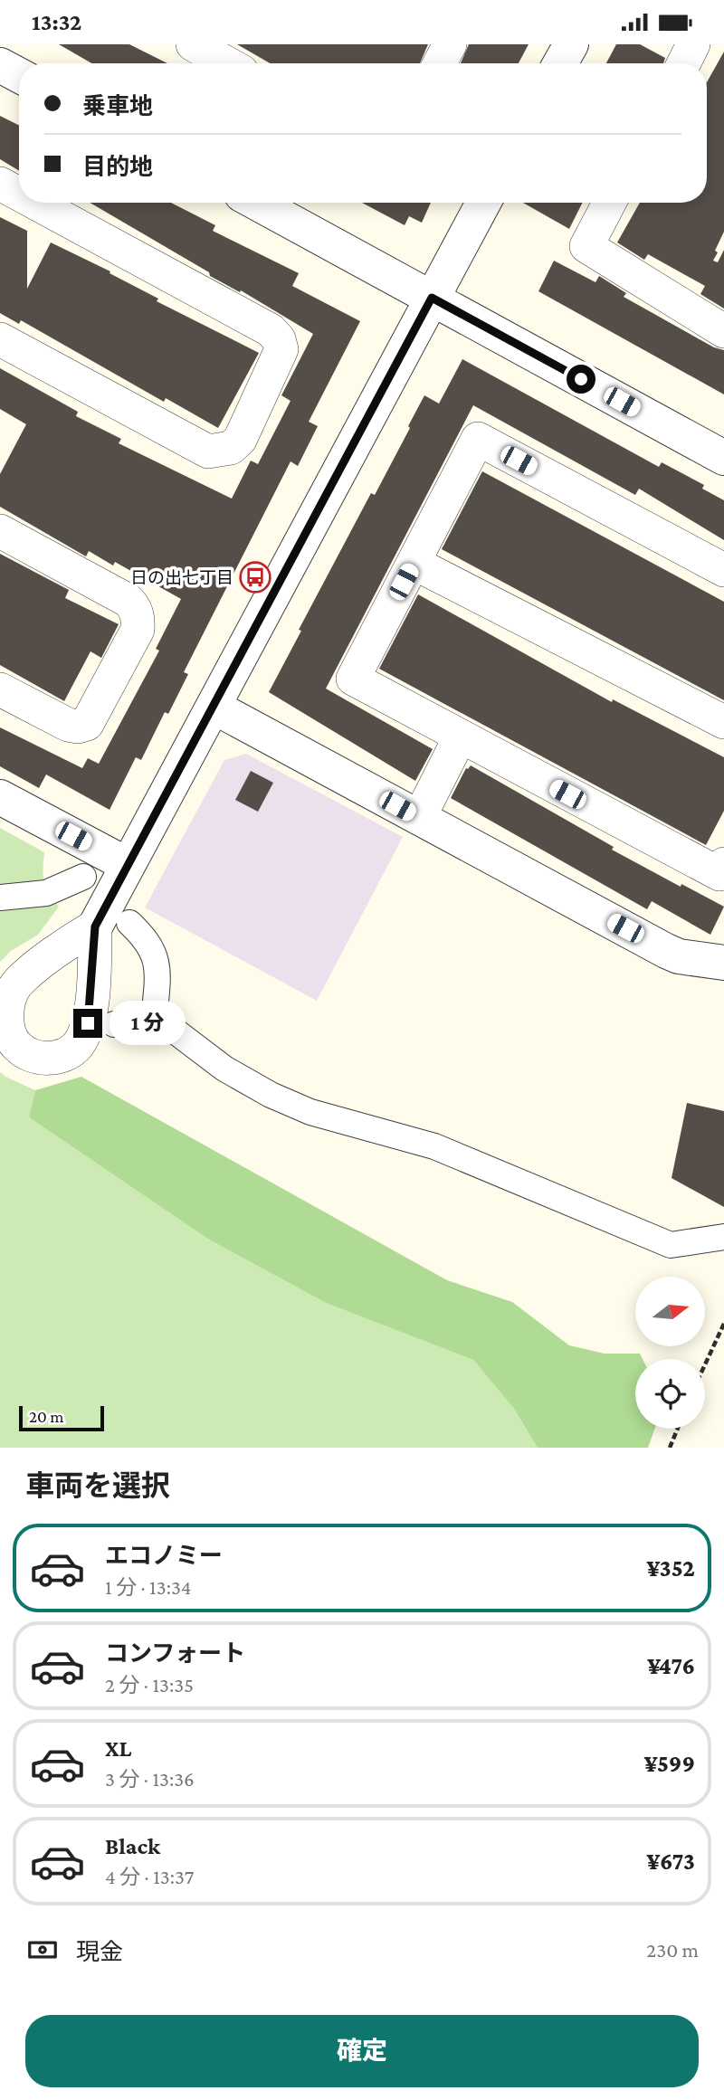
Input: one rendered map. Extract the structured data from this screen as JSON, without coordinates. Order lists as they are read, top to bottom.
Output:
{
  "places": {
    "bus stop": ["日の出七丁目"]
  },
  "scale_bar": "20 m",
  "north": "right",
  "page": {
    "status": "13:32",
    "banner": ["乗車地", "目的地"],
    "bubble": "1 分",
    "scale": "20 m",
    "heading": "車両を選択",
    "list": [
      {
        "name": "エコノミー",
        "note": "1 分 · 13:34",
        "value": "¥352"
      },
      {
        "name": "コンフォート",
        "note": "2 分 · 13:35",
        "value": "¥476"
      },
      {
        "name": "XL",
        "note": "3 分 · 13:36",
        "value": "¥599"
      },
      {
        "name": "Black",
        "note": "4 分 · 13:37",
        "value": "¥673"
      }
    ],
    "pay": ["現金", "230 m"],
    "buttons": "確定"
  }
}
